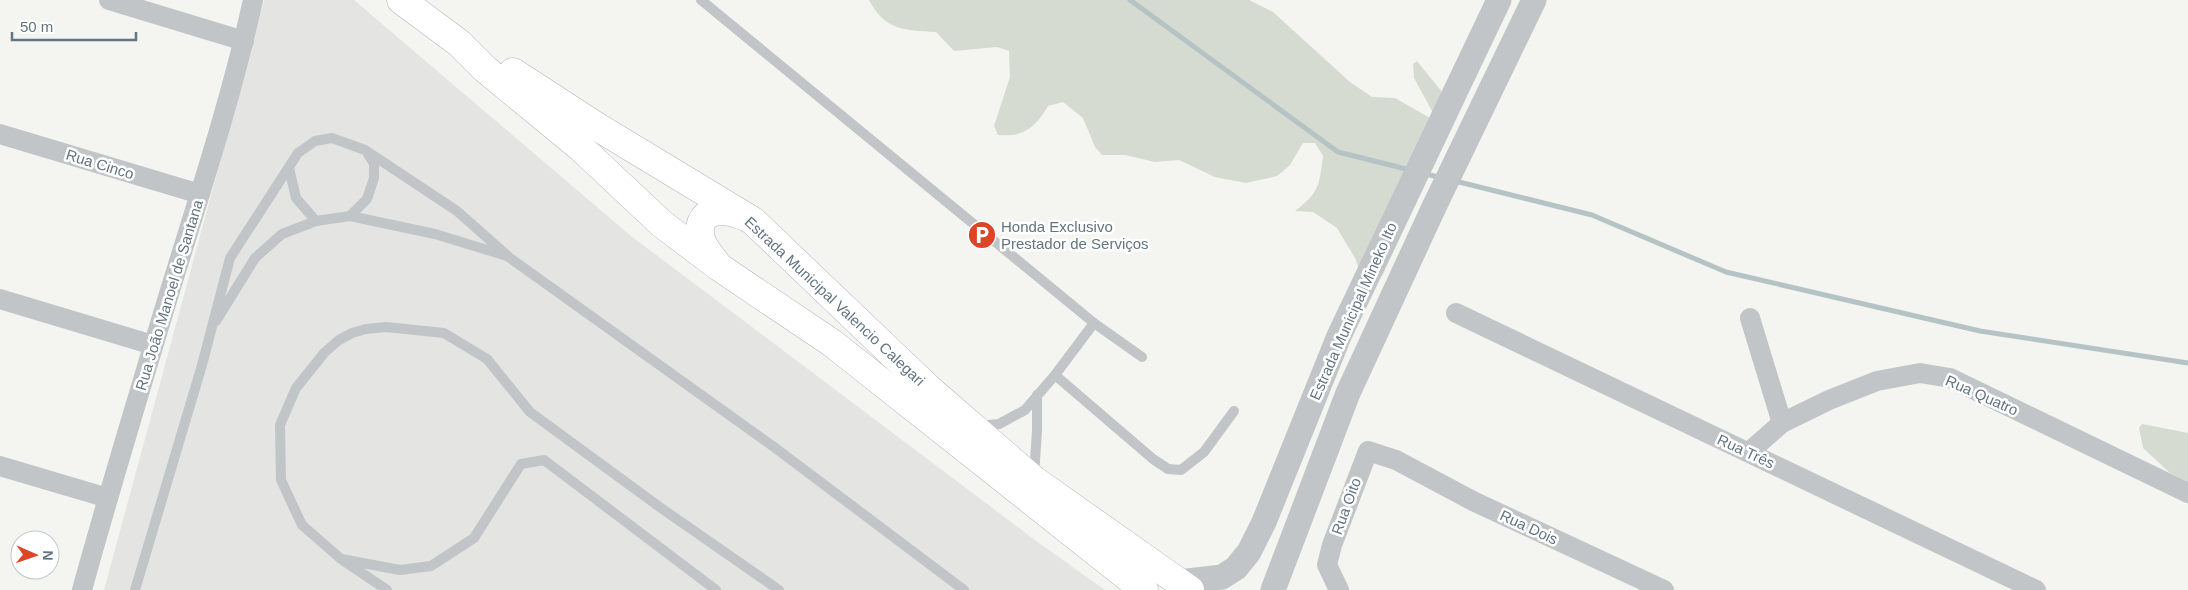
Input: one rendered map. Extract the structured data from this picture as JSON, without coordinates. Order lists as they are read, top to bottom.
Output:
{
  "streets": {
    "main road": ["Estrada Municipal Valencio Calegari"],
    "street": [
      "Rua Cinco",
      "Rua João Manoel de Santana",
      "Estrada Municipal Mineko Ito",
      "Rua Quatro",
      "Rua Três",
      "Rua Oito",
      "Rua Dois"
    ]
  },
  "crossings": [
    ["Rua Cinco", "Rua João Manoel de Santana"],
    ["Estrada Municipal Valencio Calegari", "Estrada Municipal Mineko Ito"],
    ["Rua Quatro", "Rua Três"],
    ["Rua Oito", "Rua Dois"]
  ],
  "places": {
    "parking": ["Honda Exclusivo Prestador de Serviços"]
  },
  "scale_bar": "50 m",
  "north": "right"
}
